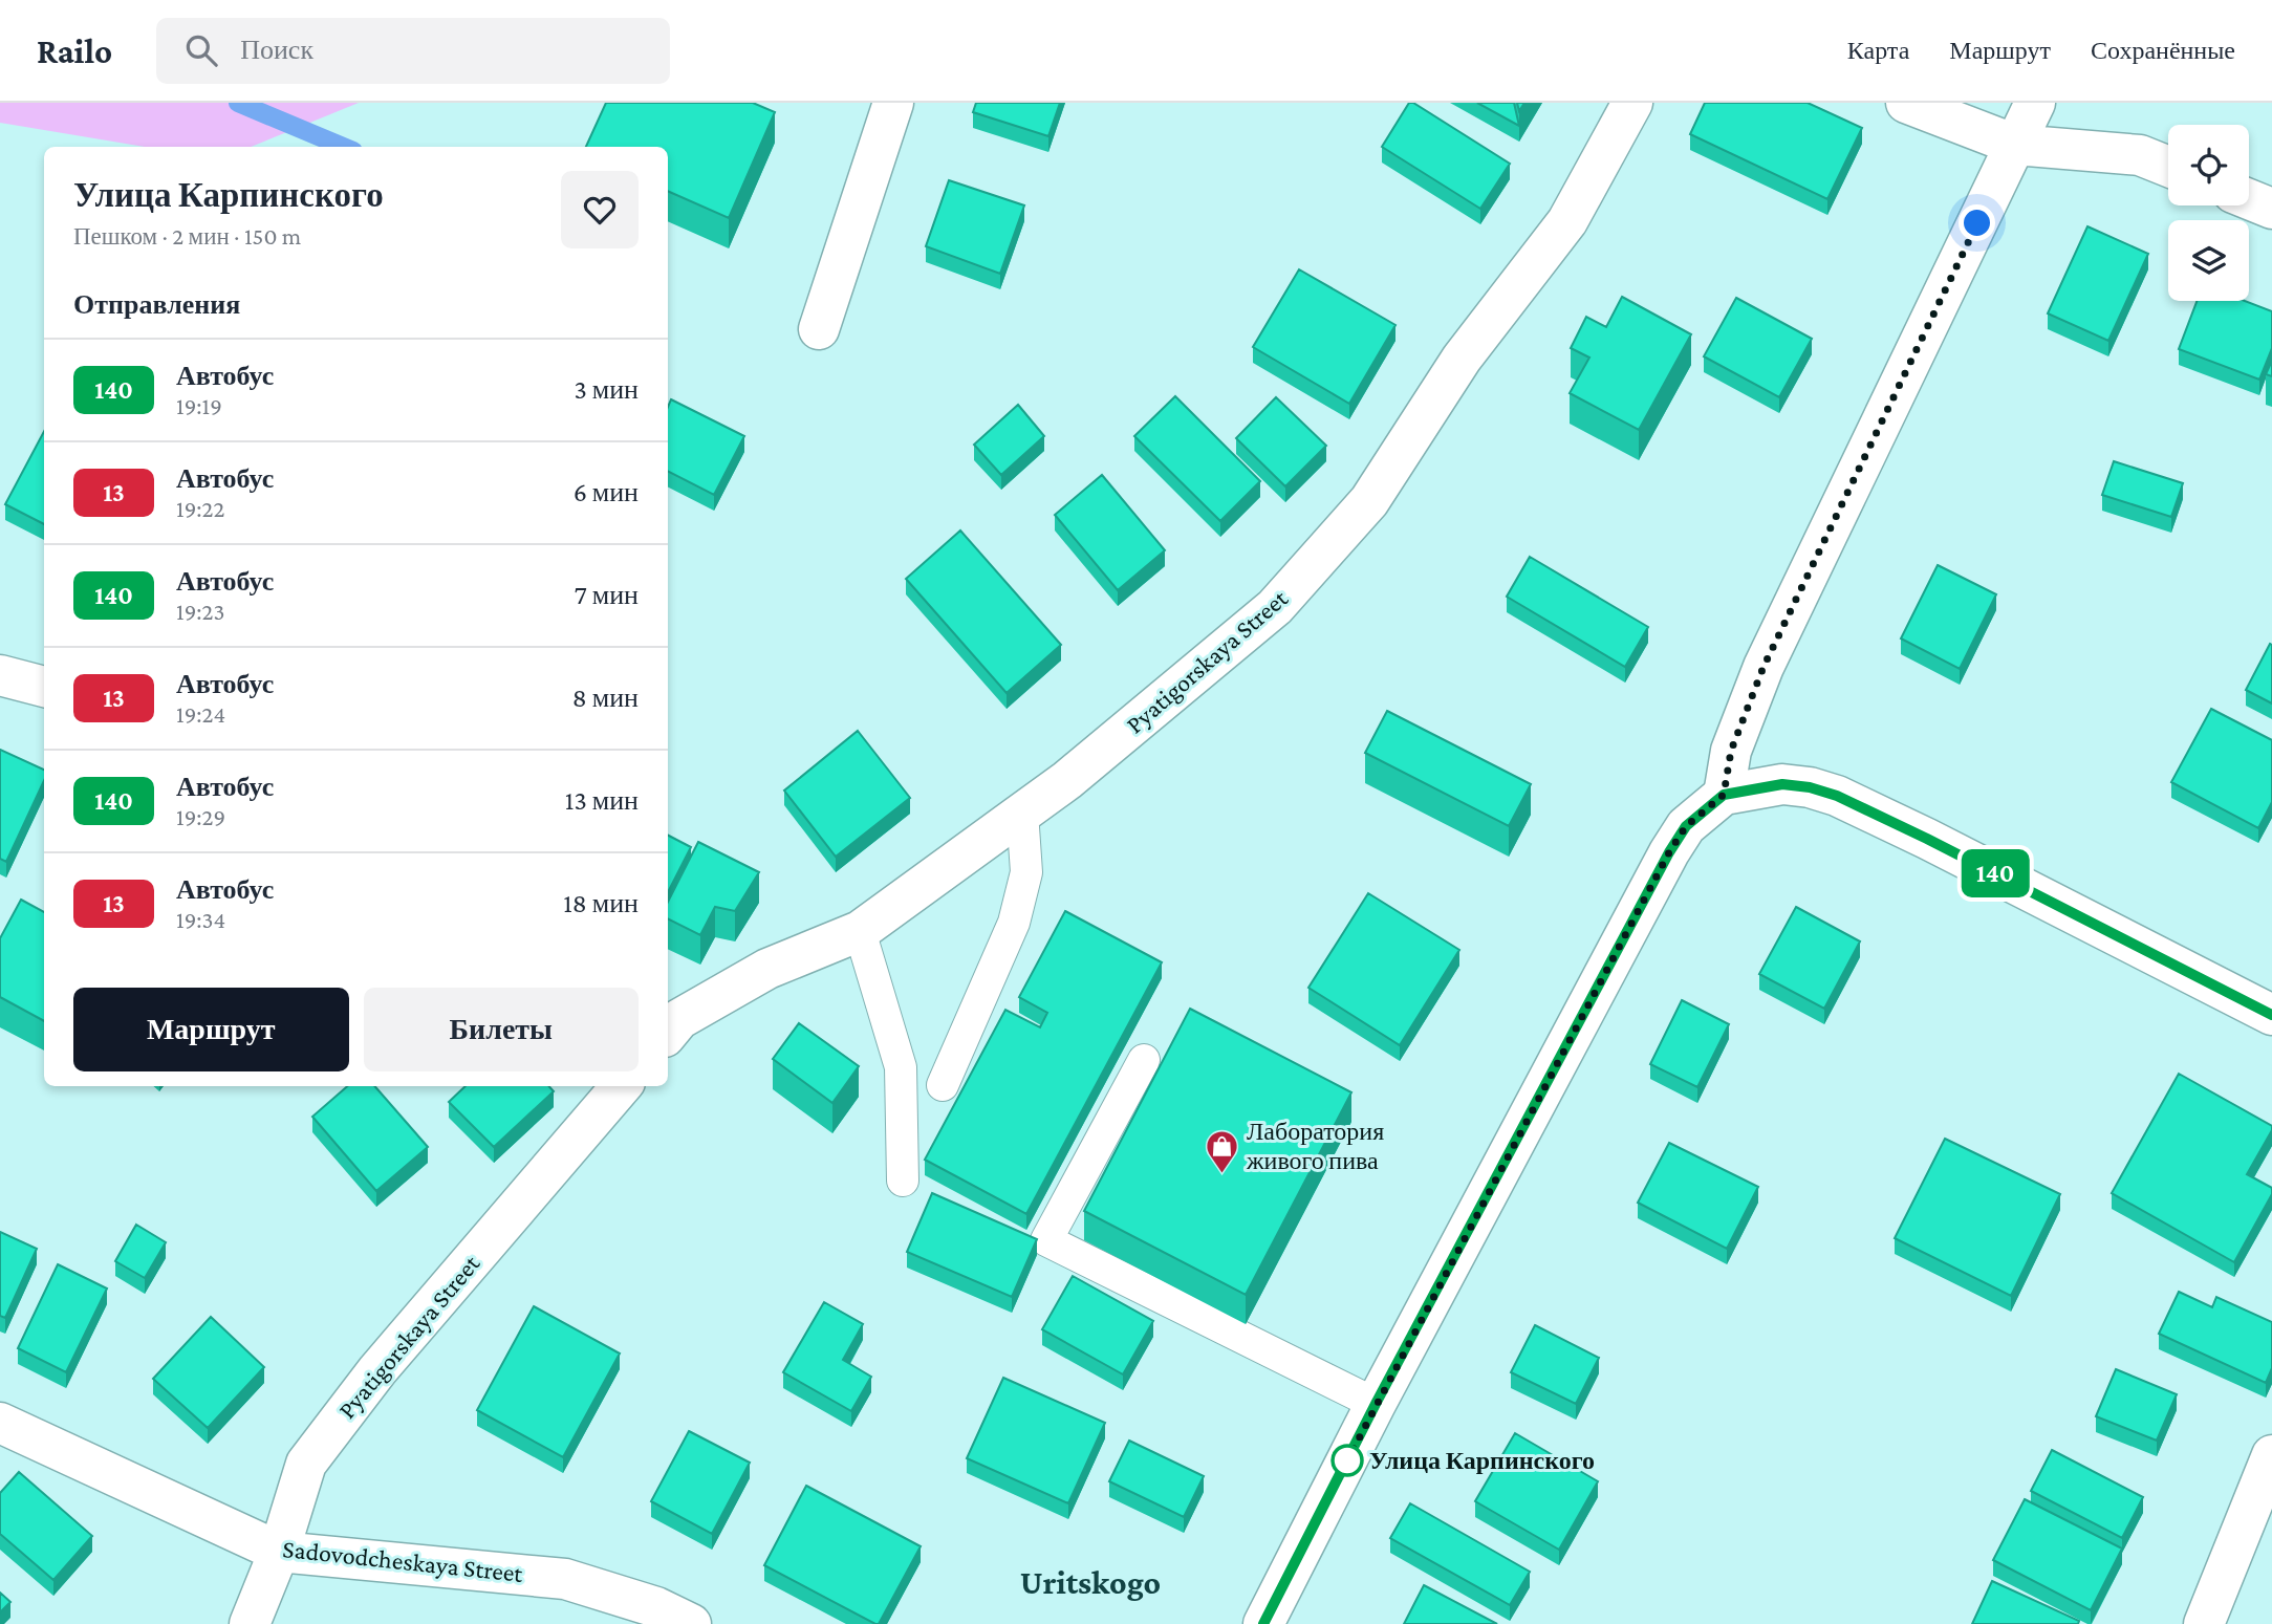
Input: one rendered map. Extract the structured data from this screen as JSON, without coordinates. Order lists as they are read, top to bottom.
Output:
{
  "streets": {
    "street": ["Pyatigorskaya Street", "Sadovodcheskaya Street"]
  },
  "crossings": [
    ["Pyatigorskaya Street", "Sadovodcheskaya Street"]
  ],
  "districts": ["Uritskogo"],
  "places": {
    "shop": ["Лаборатория живого пива"],
    "other": ["Улица Карпинского"]
  },
  "lines": ["bus line 140"],
  "page": {
    "header": "Railo",
    "search": "Поиск",
    "nav": ["Карта", "Маршрут", "Сохранённые"],
    "on_map": "140",
    "heading": [
      ["Улица Карпинского", "Пешком · 2 мин · 150 m"],
      "Отправления"
    ],
    "list": [
      {
        "mark": "140",
        "name": "Автобус",
        "note": "19:19",
        "value": "3 мин"
      },
      {
        "mark": "13",
        "name": "Автобус",
        "note": "19:22",
        "value": "6 мин"
      },
      {
        "mark": "140",
        "name": "Автобус",
        "note": "19:23",
        "value": "7 мин"
      },
      {
        "mark": "13",
        "name": "Автобус",
        "note": "19:24",
        "value": "8 мин"
      },
      {
        "mark": "140",
        "name": "Автобус",
        "note": "19:29",
        "value": "13 мин"
      },
      {
        "mark": "13",
        "name": "Автобус",
        "note": "19:34",
        "value": "18 мин"
      }
    ],
    "buttons": ["Маршрут", "Билеты"]
  }
}
